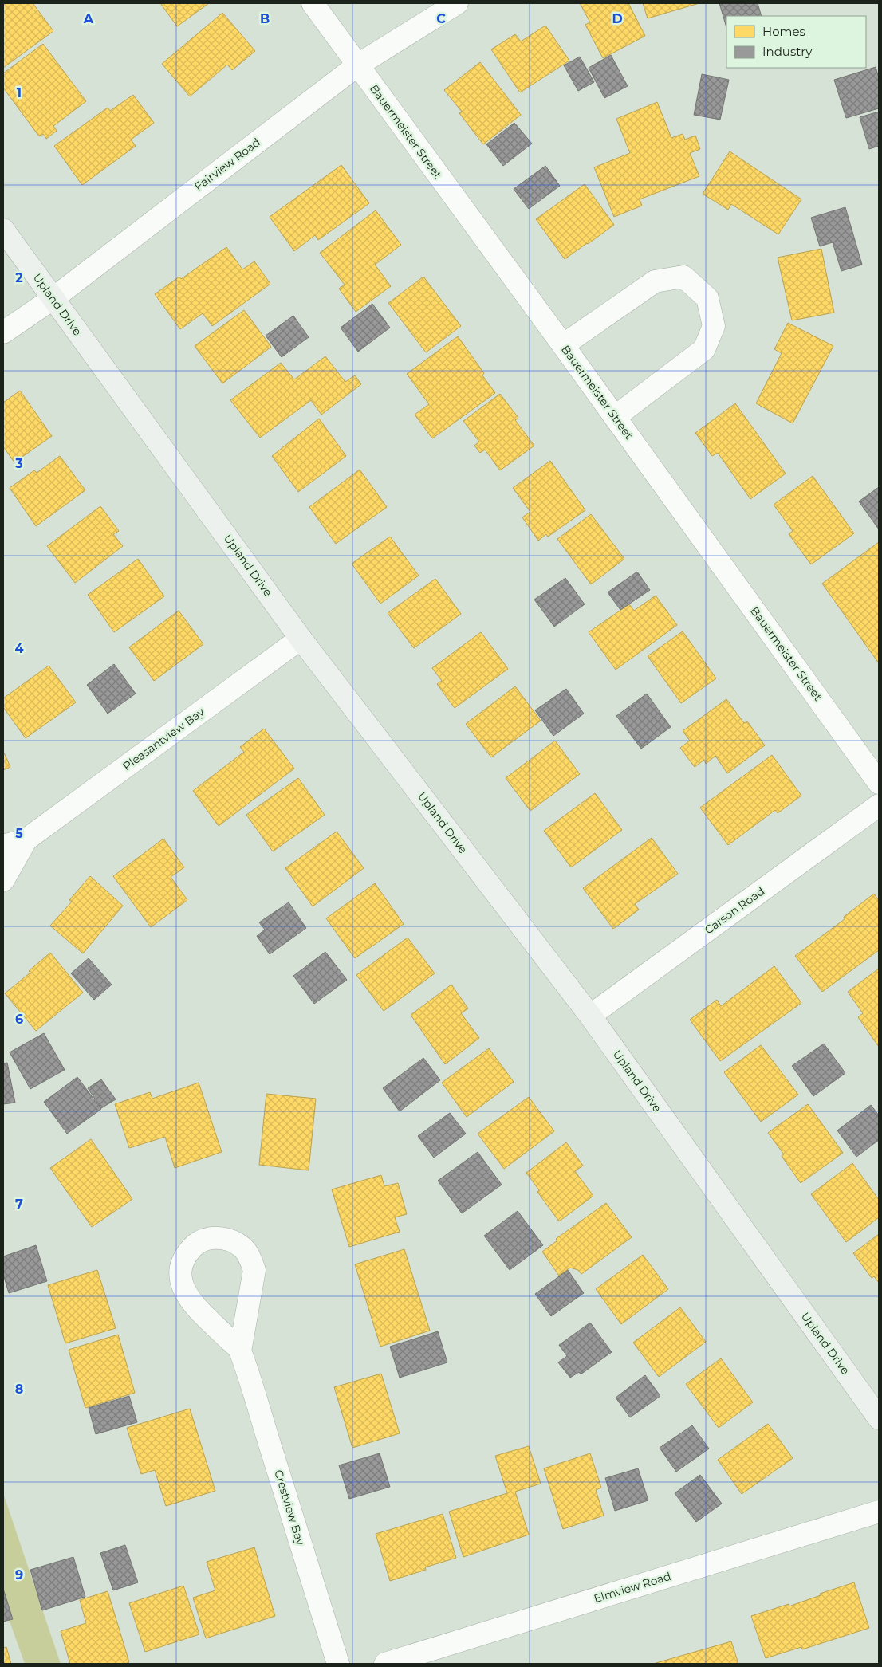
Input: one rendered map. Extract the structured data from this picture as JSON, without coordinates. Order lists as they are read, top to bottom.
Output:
{
  "streets": {
    "street": [
      "Bauermeister Street",
      "Fairview Road",
      "Upland Drive",
      "Pleasantview Bay",
      "Carson Road",
      "Crestview Bay",
      "Elmview Road"
    ]
  },
  "crossings": [
    ["Bauermeister Street", "Fairview Road"],
    ["Fairview Road", "Upland Drive"],
    ["Upland Drive", "Pleasantview Bay"],
    ["Upland Drive", "Carson Road"]
  ],
  "legend": ["Homes", "Industry"],
  "grid": {
    "columns": [
      "A",
      "B",
      "C",
      "D"
    ],
    "rows": [
      "1",
      "2",
      "3",
      "4",
      "5",
      "6",
      "7",
      "8",
      "9"
    ]
  }
}
